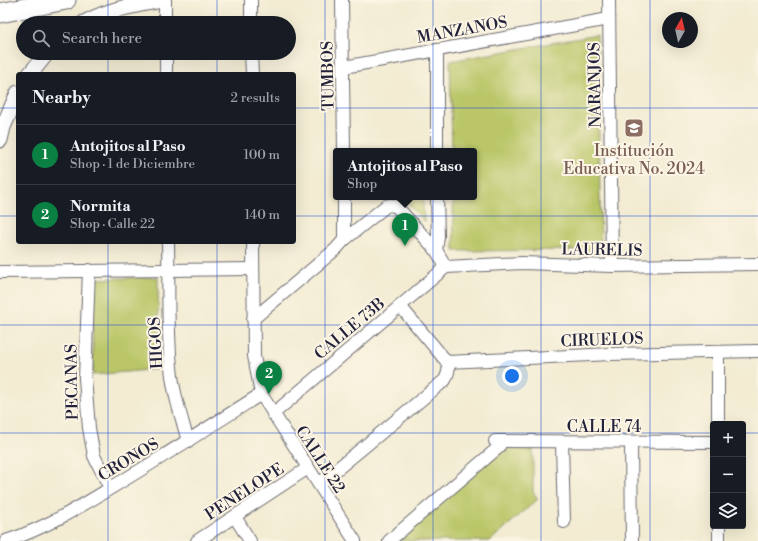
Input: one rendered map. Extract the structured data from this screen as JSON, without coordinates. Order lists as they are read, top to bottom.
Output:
{
  "streets": {
    "street": [
      "MANZANOS",
      "TUMBOS",
      "NARANJOS",
      "LAURELIS",
      "CALLE 73B",
      "CIRUELOS",
      "HIGOS",
      "PECANAS",
      "CALLE 74",
      "CRONOS",
      "CALLE 22",
      "PENELOPE"
    ]
  },
  "crossings": [
    ["MANZANOS", "TUMBOS"],
    ["MANZANOS", "NARANJOS"],
    ["NARANJOS", "LAURELIS"],
    ["LAURELIS", "CALLE 73B"],
    ["CALLE 73B", "CALLE 22"],
    ["HIGOS", "CRONOS"],
    ["PECANAS", "CRONOS"],
    ["CRONOS", "CALLE 22"],
    ["CALLE 22", "PENELOPE"]
  ],
  "places": {
    "school or university": ["Institución Educativa No. 2024"]
  },
  "north": "top",
  "page": {
    "search": "Search here",
    "heading": ["Nearby", "2 results"],
    "list": [
      {
        "mark": "1",
        "name": "Antojitos al Paso",
        "note": "Shop · 1 de Diciembre",
        "value": "100 m"
      },
      {
        "mark": "2",
        "name": "Normita",
        "note": "Shop · Calle 22",
        "value": "140 m"
      }
    ],
    "popup": ["Antojitos al Paso", "Shop"],
    "pins": ["1", "2"],
    "map_buttons": ["+", "−"]
  }
}
